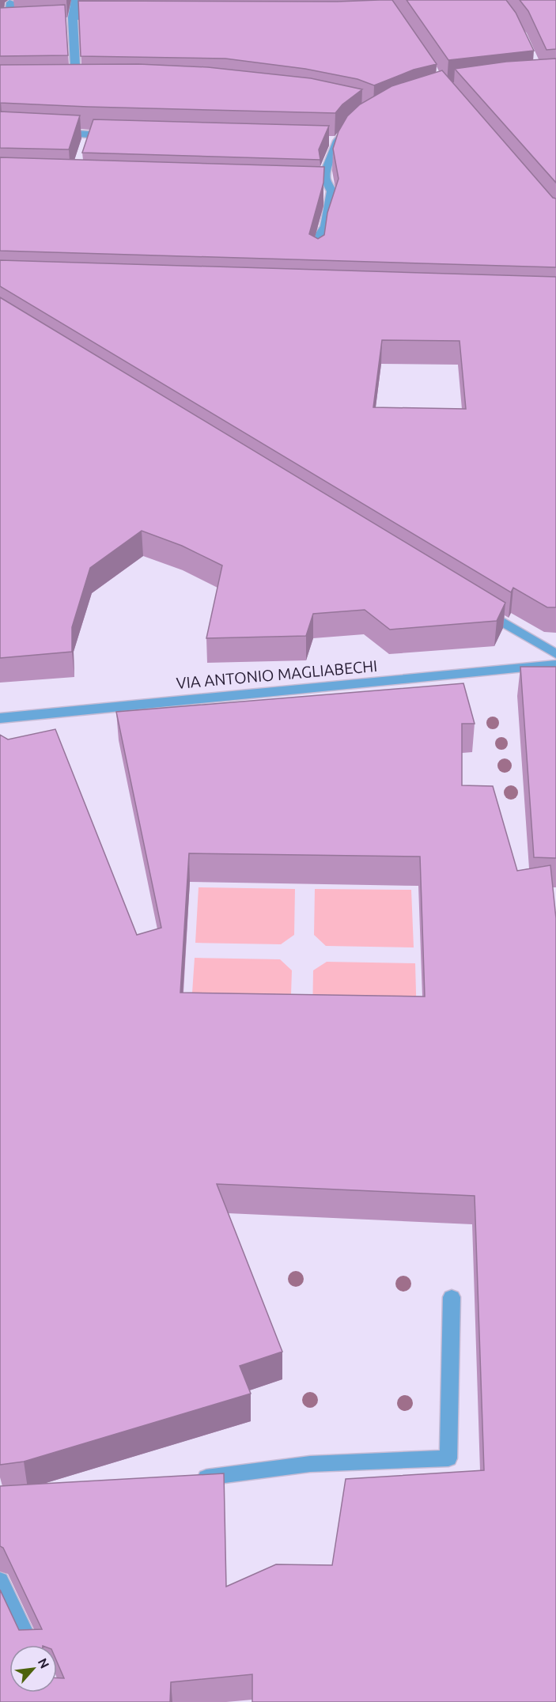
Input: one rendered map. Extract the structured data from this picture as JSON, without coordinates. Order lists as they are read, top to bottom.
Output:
{
  "streets": {
    "street": ["VIA ANTONIO MAGLIABECHI"]
  },
  "north": "top right"
}
